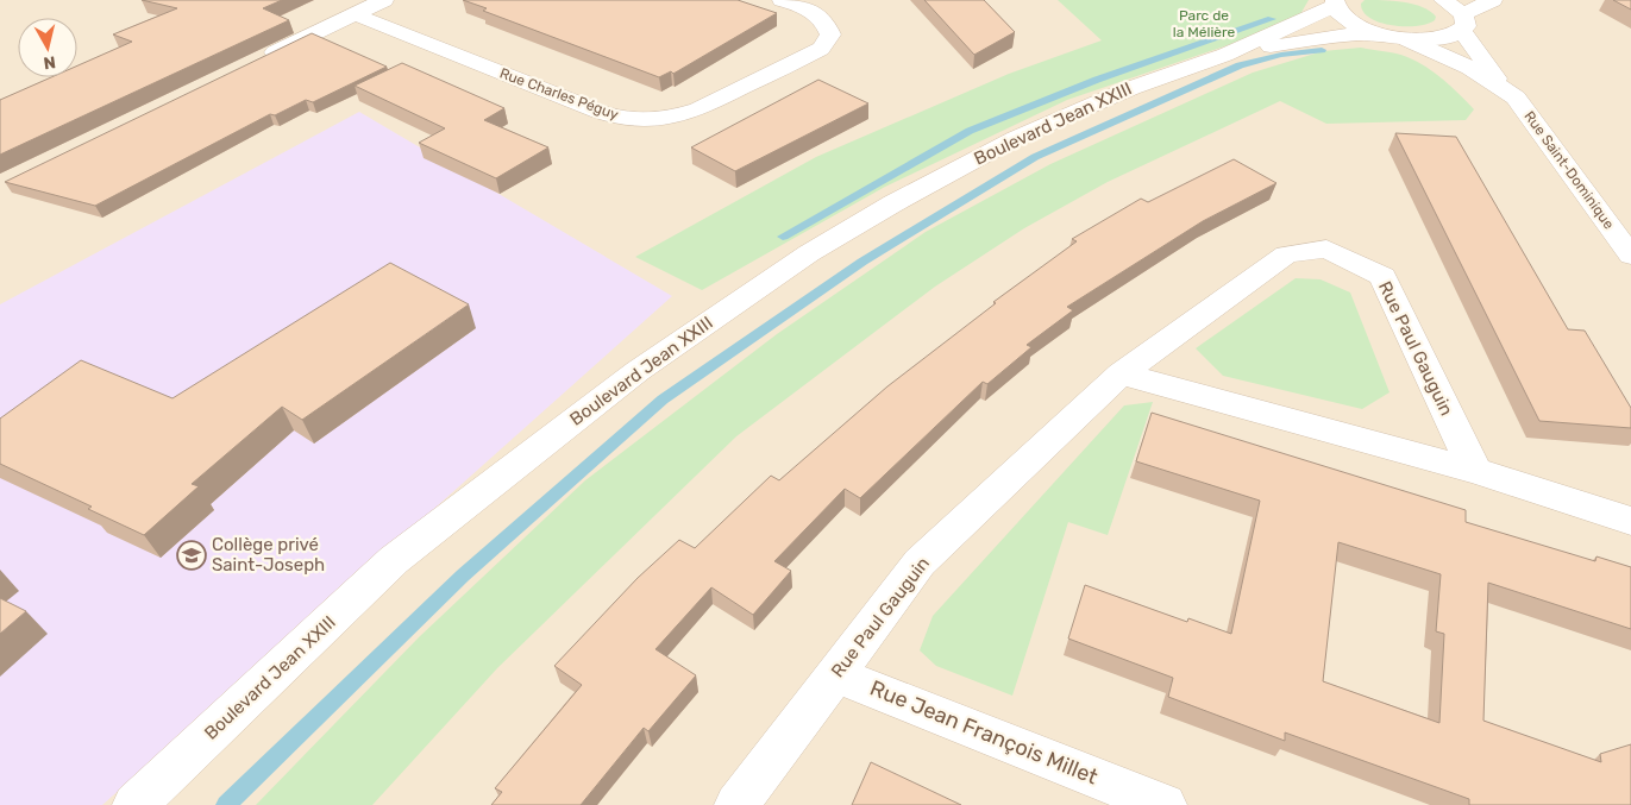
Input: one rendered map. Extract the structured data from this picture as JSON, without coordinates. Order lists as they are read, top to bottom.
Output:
{
  "streets": {
    "street": [
      "Rue Charles Péguy",
      "Boulevard Jean XXIII",
      "Rue Saint-Dominique",
      "Rue Paul Gauguin",
      "Rue Jean François Millet"
    ]
  },
  "crossings": [
    ["Rue Paul Gauguin", "Rue Jean François Millet"]
  ],
  "parks": ["Parc de la Mélière"],
  "places": {
    "school or university": ["Collège privé Saint-Joseph"]
  },
  "north": "bottom"
}
